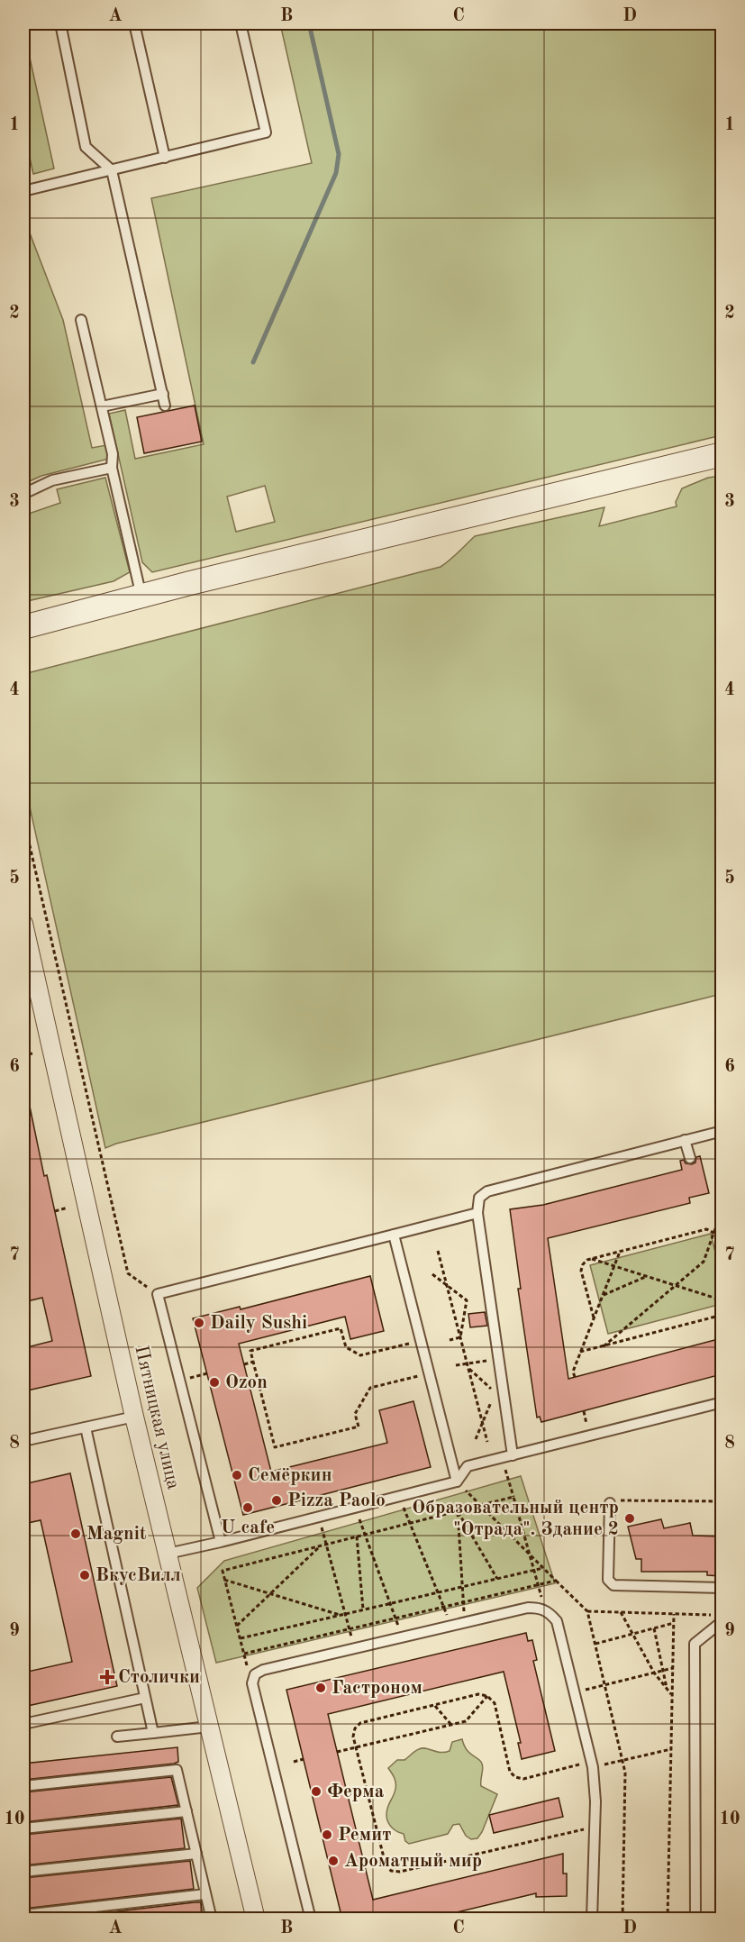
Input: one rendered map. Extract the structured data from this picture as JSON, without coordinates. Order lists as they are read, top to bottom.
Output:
{
  "streets": {
    "street": ["Пятницкая улица"]
  },
  "places": {
    "other": [
      "Daily Sushi",
      "Ozon",
      "Семёркин",
      "Pizza Paolo",
      "U cafe",
      "Образовательный центр \"Отрада\". Здание 2",
      "Magnit",
      "ВкусВилл",
      "Гастроном",
      "Ферма",
      "Ремит",
      "Ароматный мир"
    ],
    "health": ["Столички"]
  },
  "grid": {
    "columns": [
      "A",
      "B",
      "C",
      "D"
    ],
    "rows": [
      "1",
      "2",
      "3",
      "4",
      "5",
      "6",
      "7",
      "8",
      "9",
      "10"
    ]
  }
}
